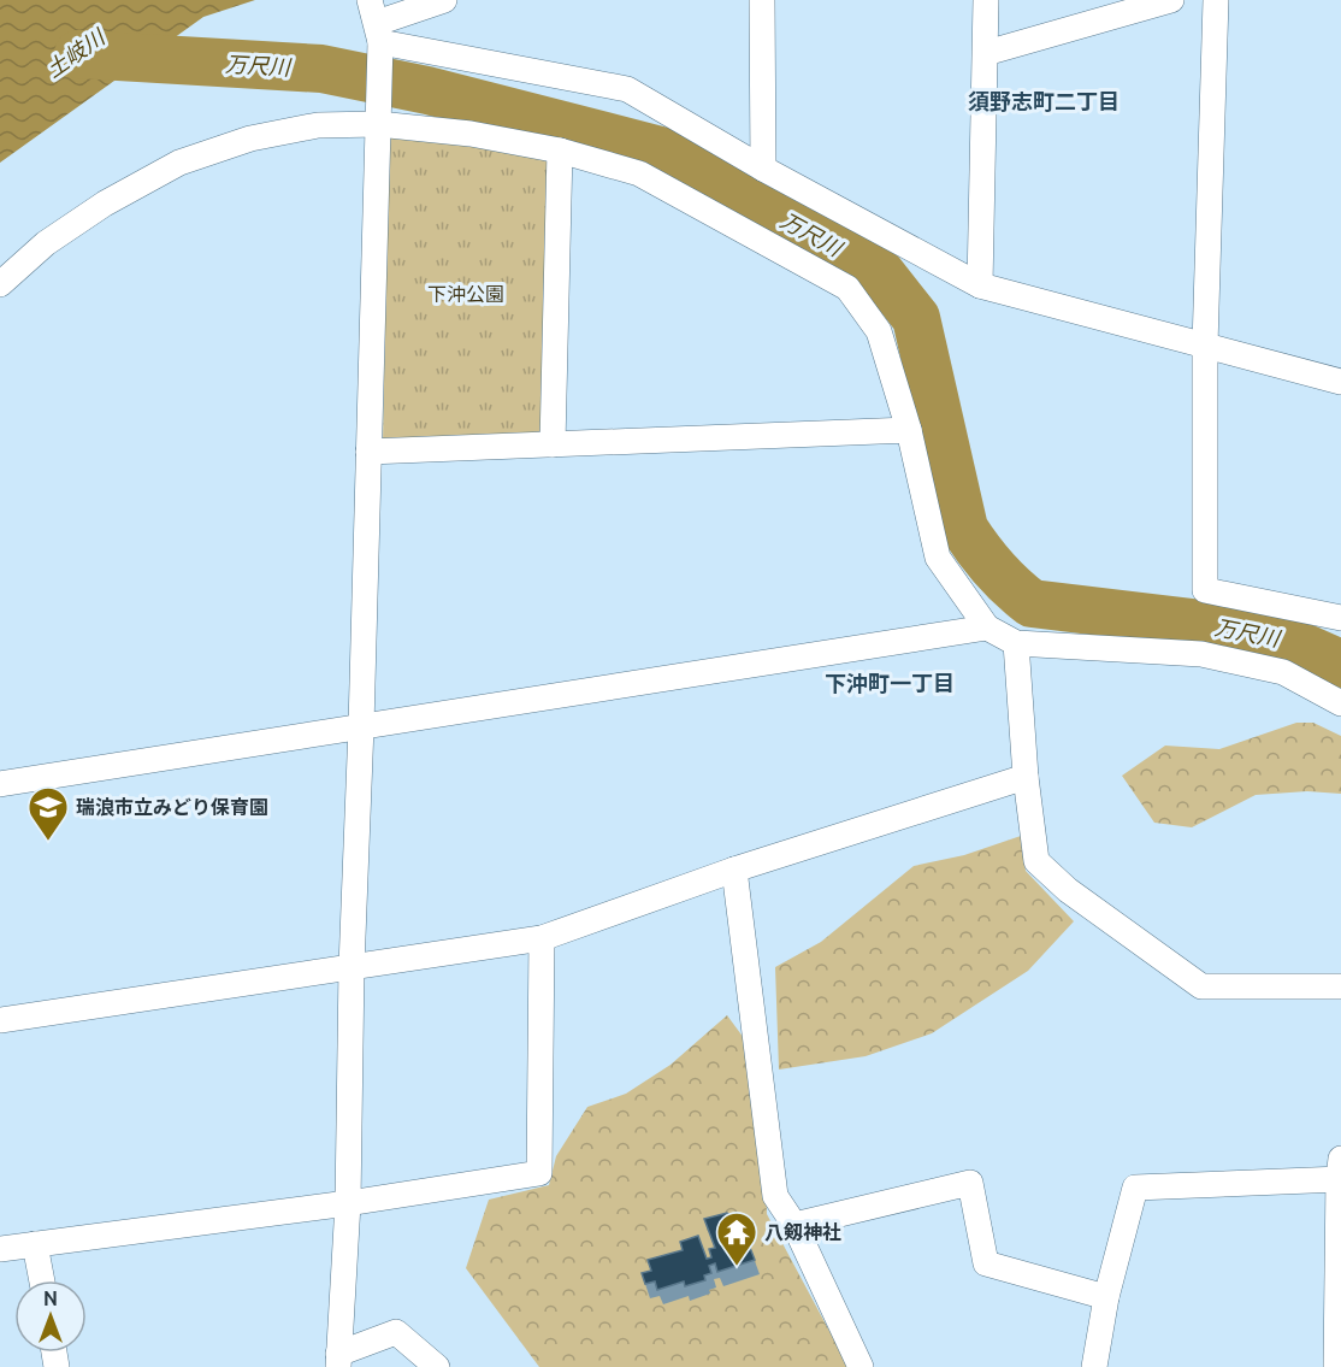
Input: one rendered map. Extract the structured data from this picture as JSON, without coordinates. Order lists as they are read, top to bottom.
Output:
{
  "districts": ["須野志町二丁目", "下沖町一丁目"],
  "water": ["土岐川", "万尺川"],
  "parks": ["下沖公園"],
  "places": {
    "school or university": ["瑞浪市立みどり保育園"],
    "temple": ["八剱神社"]
  },
  "north": "top"
}
